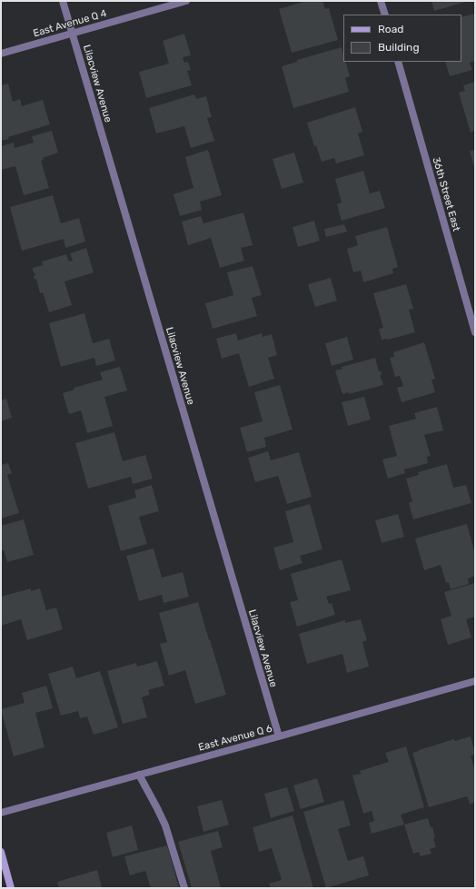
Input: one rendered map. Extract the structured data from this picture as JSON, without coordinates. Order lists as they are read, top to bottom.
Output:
{
  "streets": {
    "street": [
      "East Avenue Q 4",
      "Lilacview Avenue",
      "36th Street East",
      "East Avenue Q 6"
    ]
  },
  "crossings": [
    ["East Avenue Q 4", "Lilacview Avenue"],
    ["Lilacview Avenue", "East Avenue Q 6"]
  ],
  "legend": ["Road", "Building"]
}
